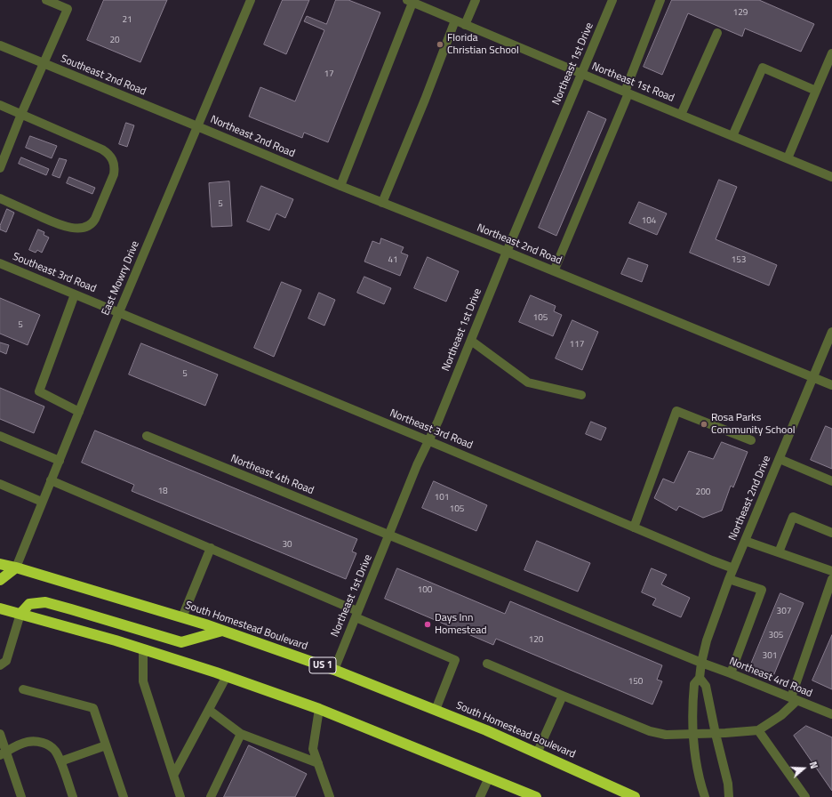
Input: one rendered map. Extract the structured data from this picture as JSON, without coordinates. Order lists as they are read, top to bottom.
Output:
{
  "streets": {
    "highway": ["South Homestead Boulevard", "US 1"],
    "street": [
      "Northeast 1st Drive",
      "Southeast 2nd Road",
      "Northeast 1st Road",
      "Northeast 2nd Road",
      "Southeast 3rd Road",
      "East Mowry Drive",
      "Northeast 3rd Road",
      "Northeast 4th Road",
      "Northeast 2nd Drive",
      "Northeast 4rd Road"
    ]
  },
  "crossings": [
    ["Northeast 1st Drive", "Northeast 1st Road"],
    ["Northeast 1st Drive", "Northeast 2nd Road"],
    ["Northeast 1st Drive", "Northeast 3rd Road"],
    ["Northeast 1st Drive", "Northeast 4th Road"],
    ["Northeast 1st Drive", "South Homestead Boulevard"],
    ["Southeast 2nd Road", "Northeast 2nd Road"],
    ["Southeast 2nd Road", "East Mowry Drive"],
    ["Northeast 2nd Road", "East Mowry Drive"],
    ["Northeast 2nd Road", "Northeast 2nd Drive"],
    ["Southeast 3rd Road", "East Mowry Drive"],
    ["Southeast 3rd Road", "Northeast 3rd Road"],
    ["East Mowry Drive", "Northeast 3rd Road"],
    ["East Mowry Drive", "South Homestead Boulevard"],
    ["Northeast 3rd Road", "Northeast 2nd Drive"],
    ["Northeast 4th Road", "Northeast 2nd Drive"],
    ["Northeast 4th Road", "Northeast 4rd Road"],
    ["Northeast 2nd Drive", "Northeast 4rd Road"]
  ],
  "places": ["Florida Christian School", "Rosa Parks Community School", "Days Inn Homestead"],
  "house_numbers": [
    "129",
    "21",
    "20",
    "17",
    "5",
    "104",
    "41",
    "153",
    "105",
    "5",
    "117",
    "5",
    "18",
    "200",
    "101",
    "105",
    "30",
    "100",
    "307",
    "305",
    "120",
    "301",
    "150"
  ],
  "north": "right"
}
